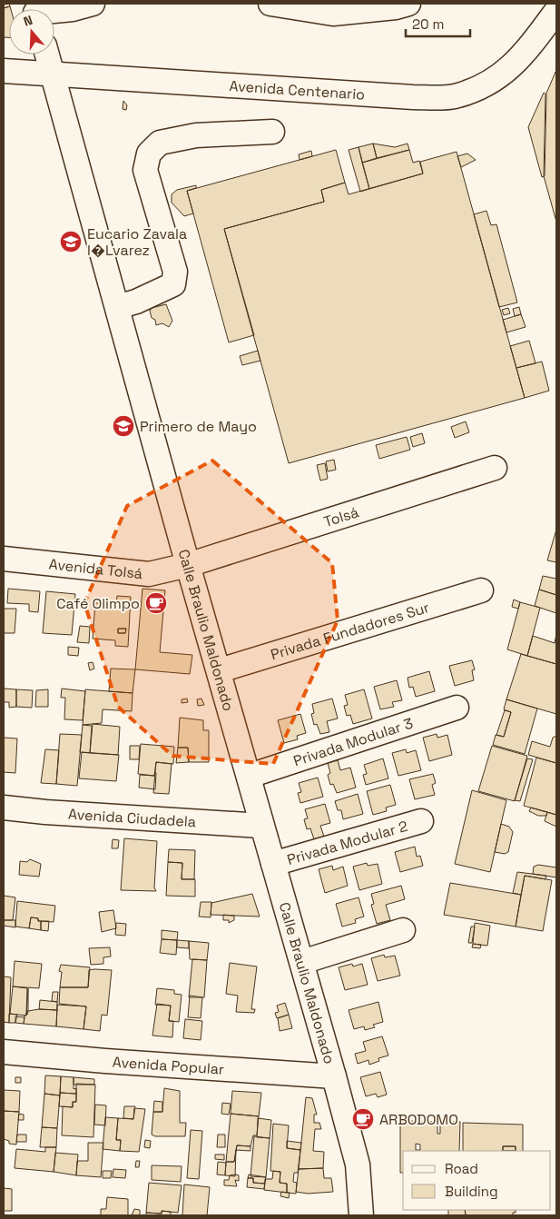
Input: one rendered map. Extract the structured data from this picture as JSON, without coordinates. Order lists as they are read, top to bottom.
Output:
{
  "streets": {
    "street": [
      "Avenida Centenario",
      "Tolsá",
      "Avenida Tolsá",
      "Calle Braulio Maldonado",
      "Privada Fundadores Sur",
      "Privada Modular 3",
      "Avenida Ciudadela",
      "Privada Modular 2",
      "Avenida Popular"
    ]
  },
  "crossings": [
    ["Avenida Centenario", "Calle Braulio Maldonado"],
    ["Tolsá", "Avenida Tolsá"],
    ["Tolsá", "Calle Braulio Maldonado"],
    ["Avenida Tolsá", "Calle Braulio Maldonado"],
    ["Calle Braulio Maldonado", "Privada Fundadores Sur"],
    ["Calle Braulio Maldonado", "Privada Modular 3"],
    ["Calle Braulio Maldonado", "Avenida Ciudadela"],
    ["Calle Braulio Maldonado", "Privada Modular 2"],
    ["Calle Braulio Maldonado", "Avenida Popular"]
  ],
  "places": {
    "school or university": ["Eucario Zavala I�Lvarez", "Primero de Mayo"],
    "cafe": ["Café Olimpo", "ARBODOMO"]
  },
  "legend": ["Road", "Building"],
  "scale_bar": "20 m",
  "north": "top"
}
